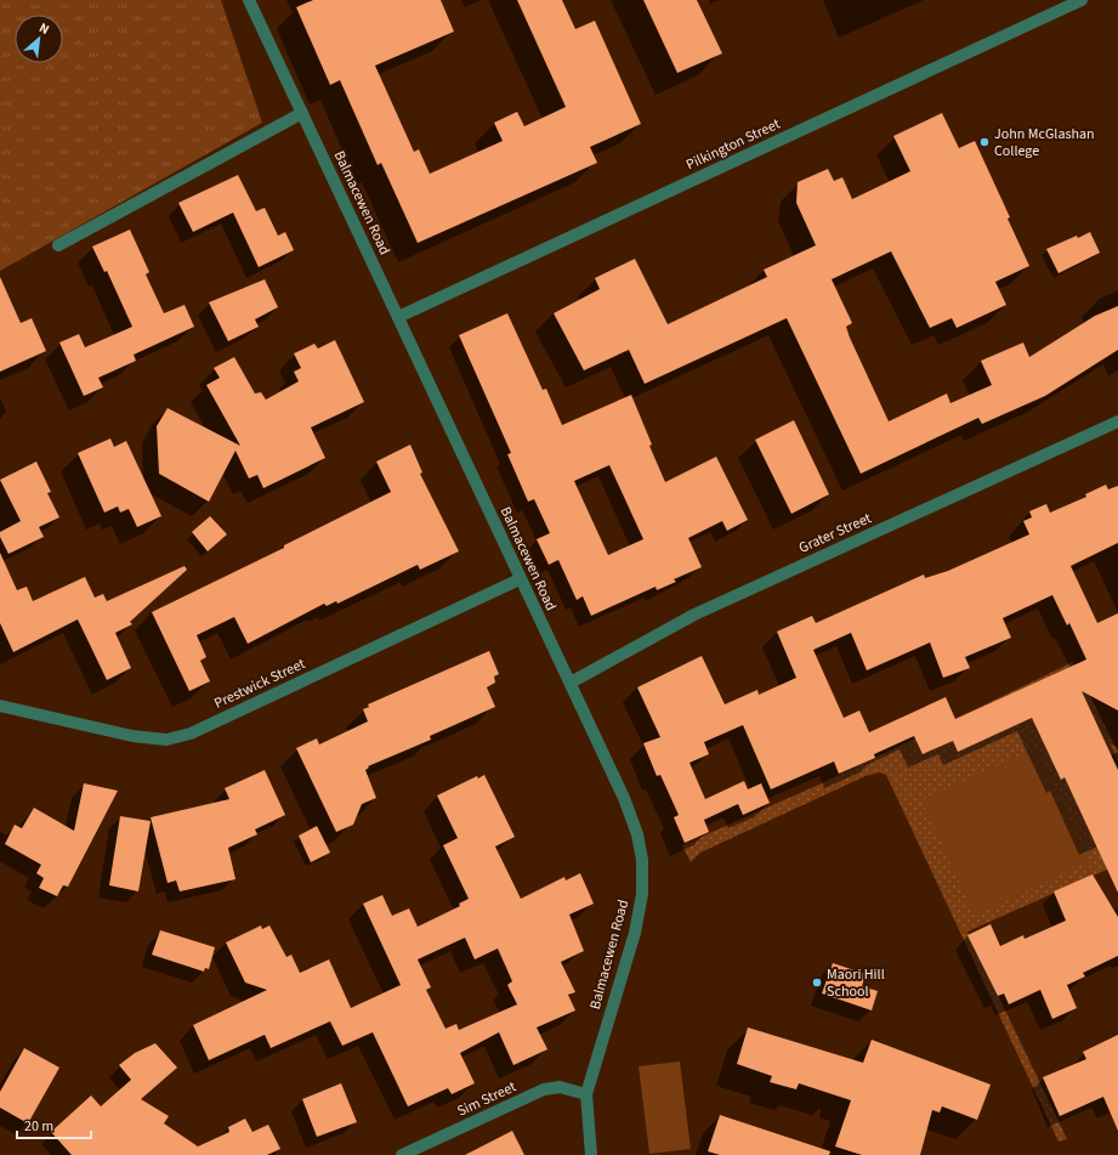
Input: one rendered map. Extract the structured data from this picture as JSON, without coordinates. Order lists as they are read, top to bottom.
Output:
{
  "streets": {
    "street": [
      "Pilkington Street",
      "Balmacewen Road",
      "Grater Street",
      "Prestwick Street",
      "Sim Street"
    ]
  },
  "crossings": [
    ["Pilkington Street", "Balmacewen Road"],
    ["Balmacewen Road", "Grater Street"],
    ["Balmacewen Road", "Prestwick Street"],
    ["Balmacewen Road", "Sim Street"]
  ],
  "places": ["John McGlashan College", "Maori Hill School"],
  "scale_bar": "20 m",
  "north": "top right"
}
